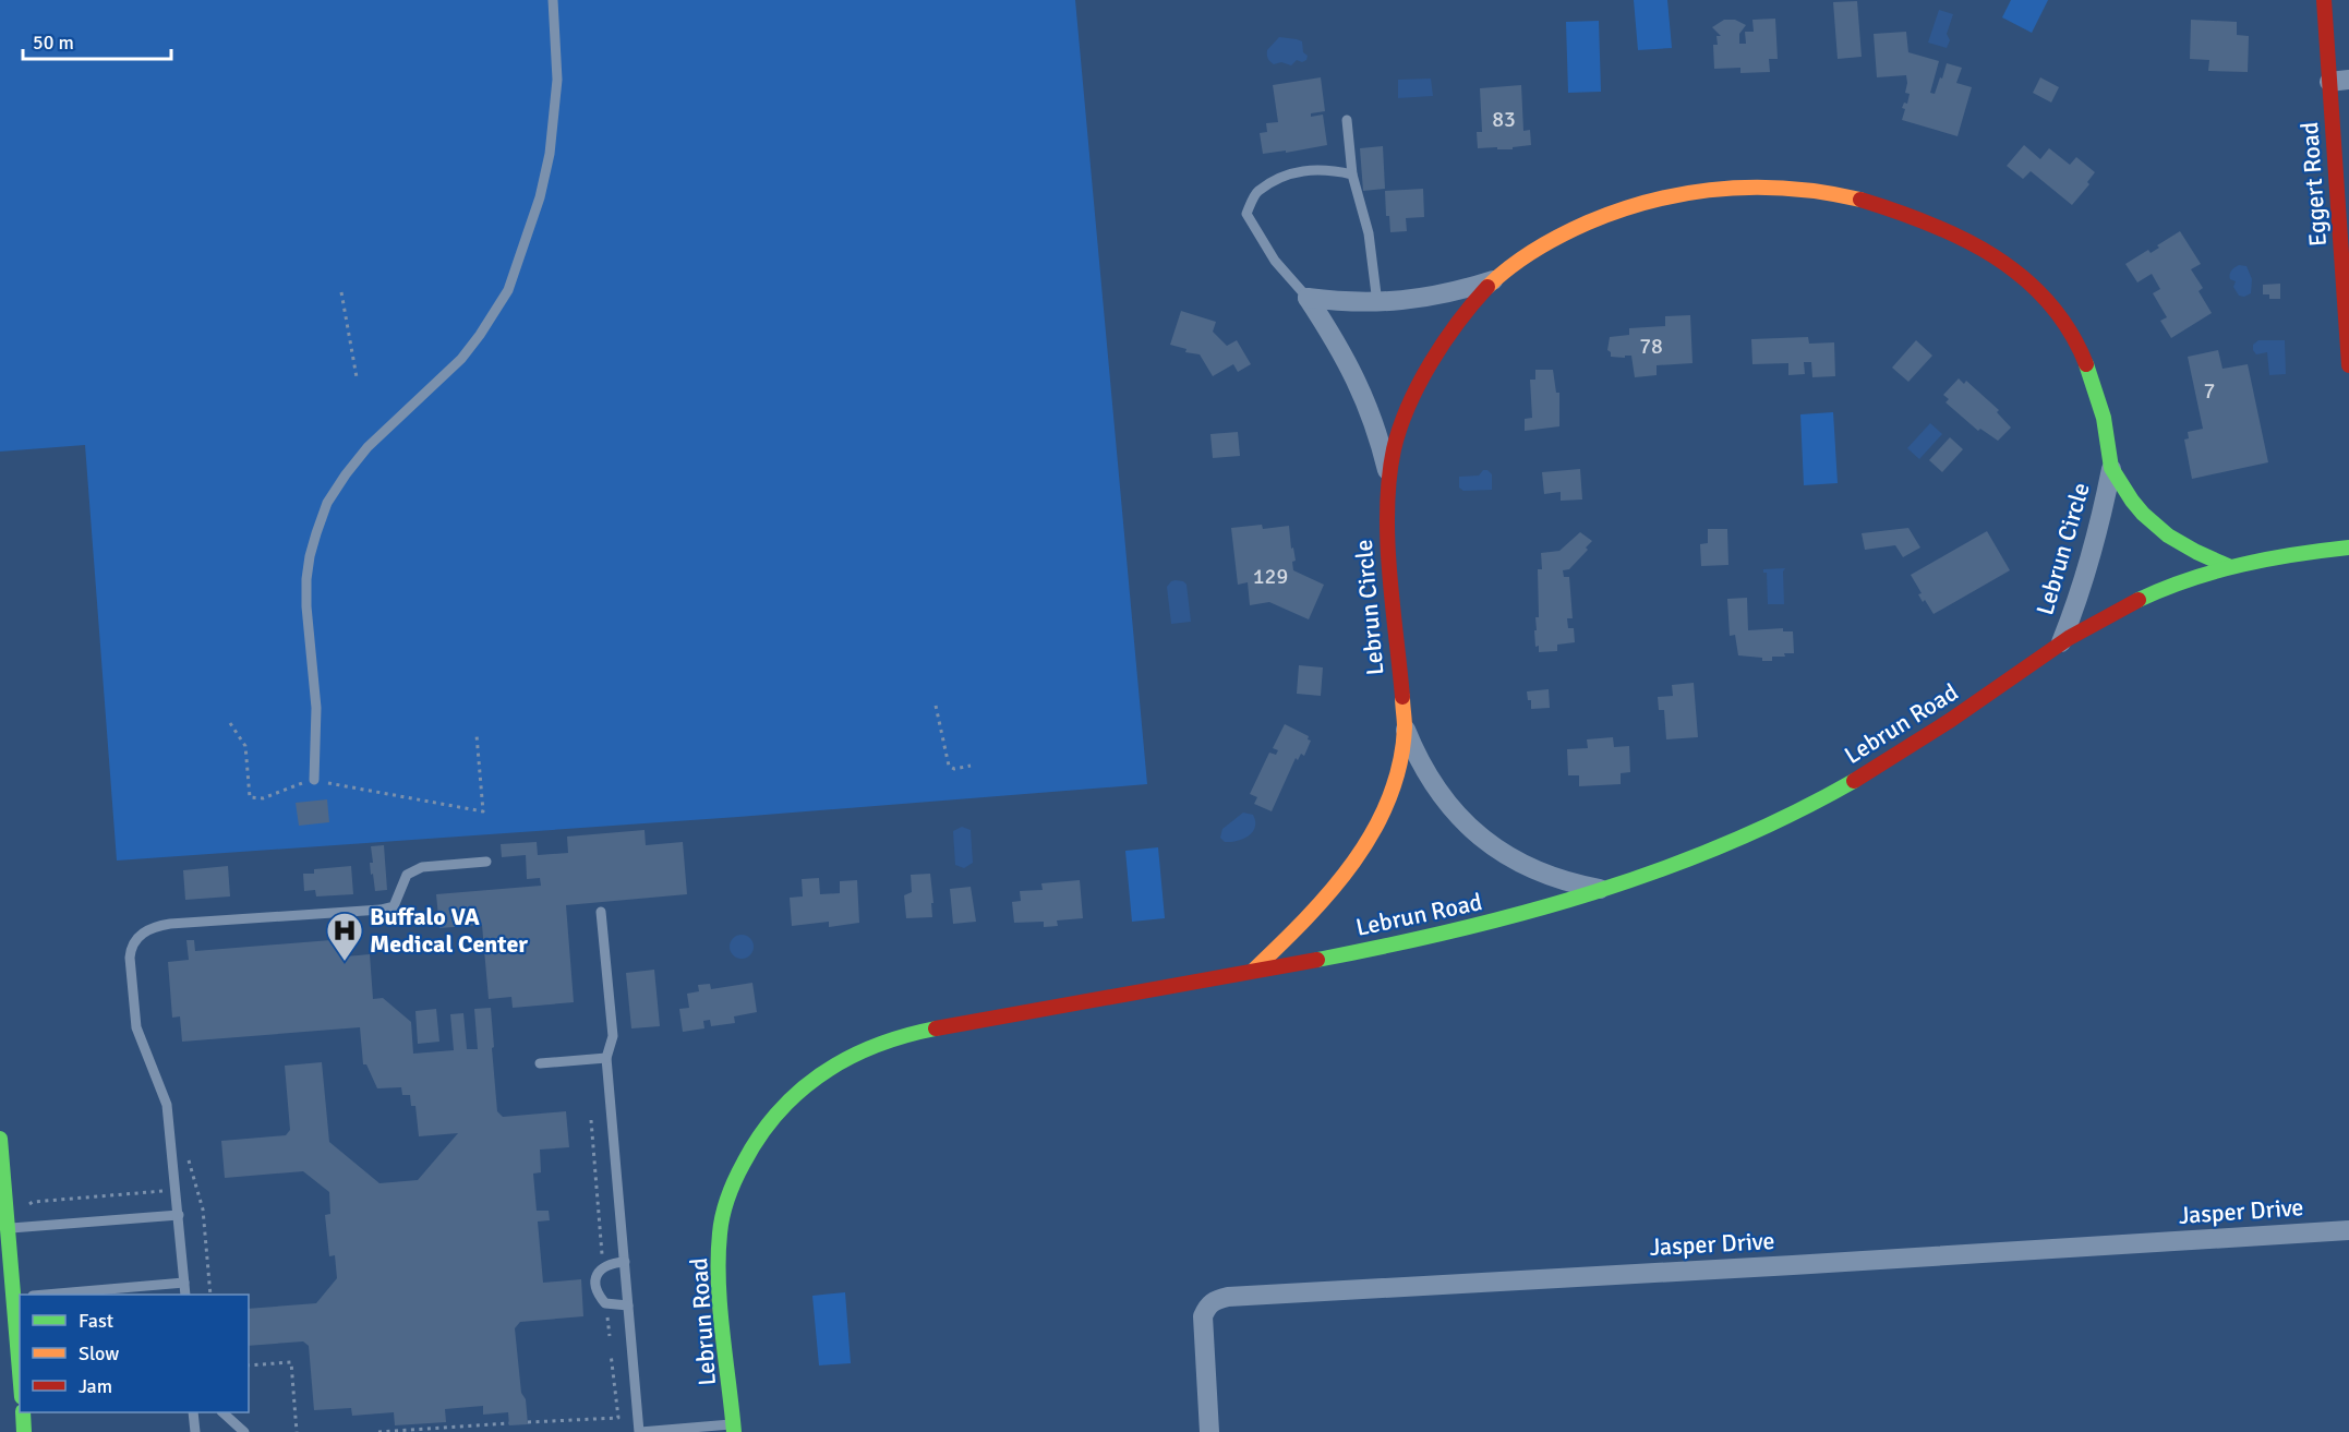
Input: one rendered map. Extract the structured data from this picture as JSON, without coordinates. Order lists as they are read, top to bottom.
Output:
{
  "streets": {
    "street": [
      "Eggert Road",
      "Lebrun Circle",
      "Lebrun Road",
      "Jasper Drive"
    ]
  },
  "crossings": [
    ["Lebrun Circle", "Lebrun Road"]
  ],
  "places": {
    "hospital": ["Buffalo VA Medical Center"]
  },
  "house_numbers": [
    "83",
    "78",
    "7",
    "129"
  ],
  "legend": ["Fast", "Slow", "Jam"],
  "scale_bar": "50 m"
}
